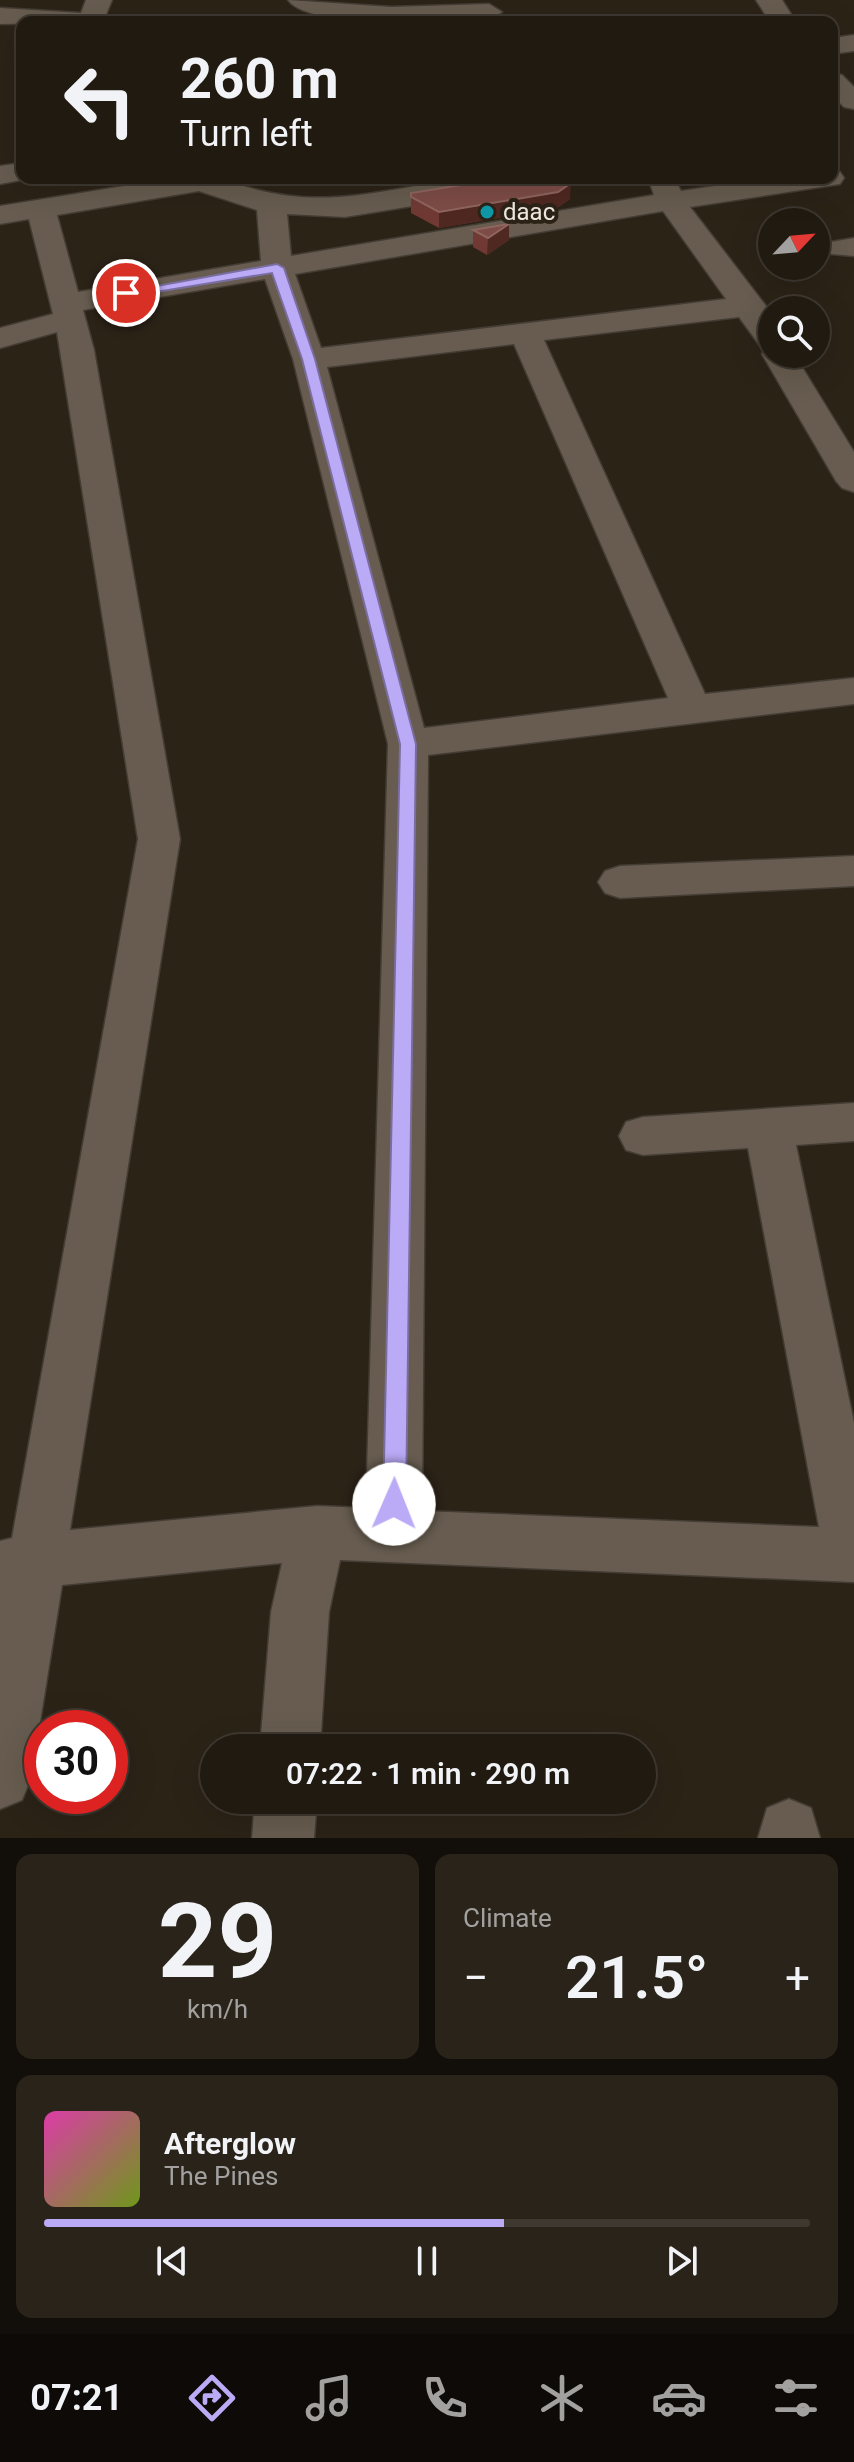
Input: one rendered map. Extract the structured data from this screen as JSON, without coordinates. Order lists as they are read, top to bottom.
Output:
{
  "places": ["daac"],
  "north": "top right",
  "page": {
    "turn": ["260 m", "Turn left"],
    "limit": "30",
    "trip": "07:22 · 1 min · 290 m",
    "tile": [
      ["29", "km/h"],
      "Climate"
    ],
    "heat": ["−", "21.5°", "+"],
    "song": ["Afterglow", "The Pines"],
    "tabs": "07:21"
  }
}
